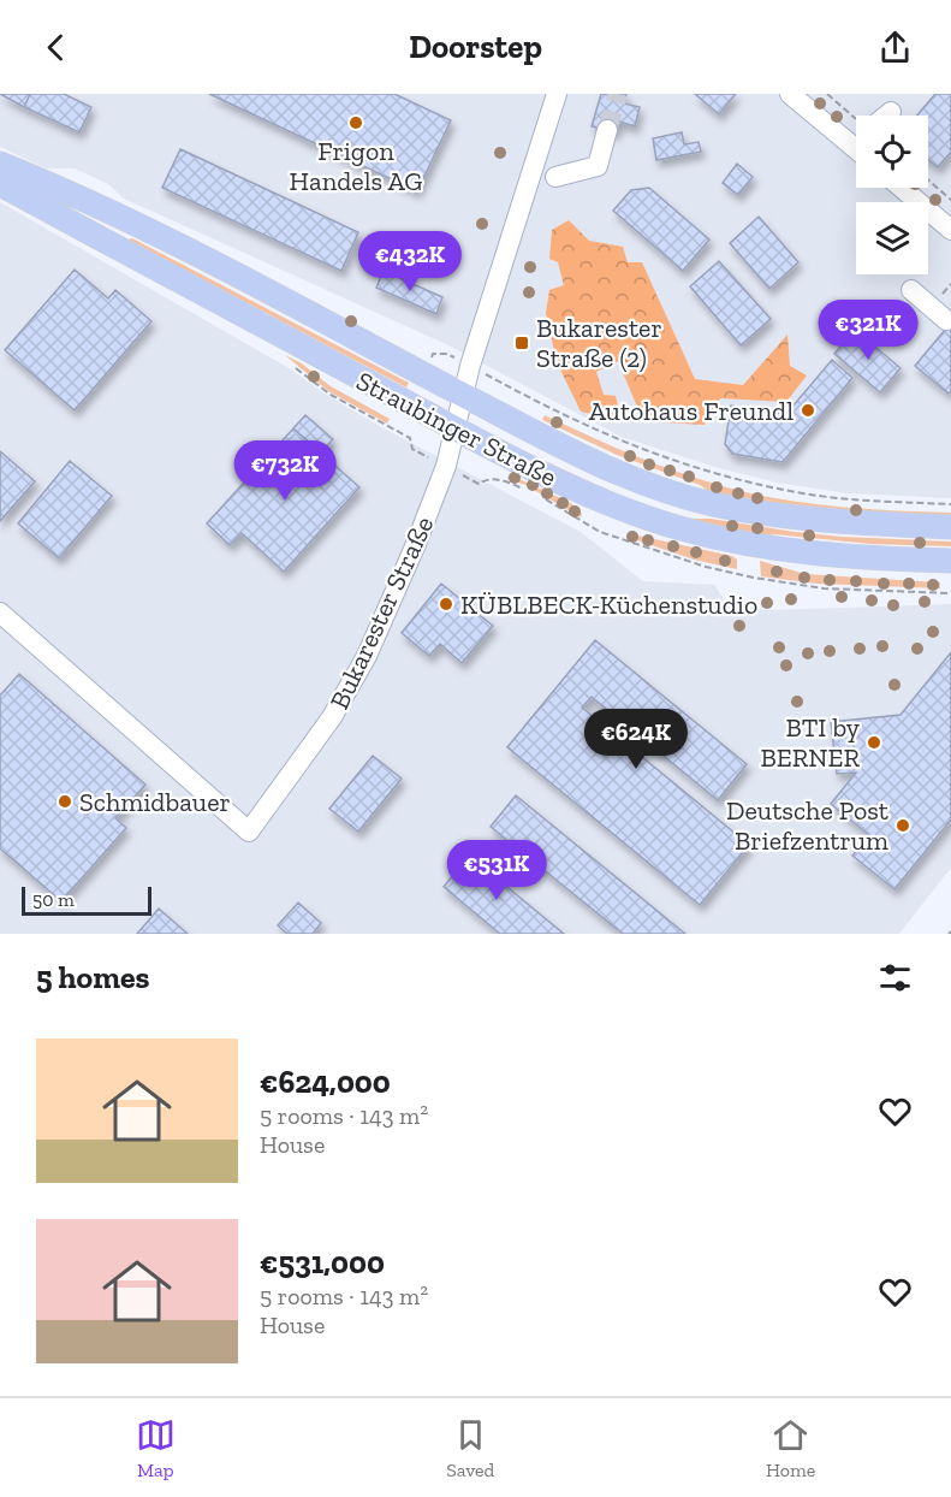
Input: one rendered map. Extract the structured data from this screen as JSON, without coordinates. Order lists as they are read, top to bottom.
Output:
{
  "streets": {
    "main road": ["Straubinger Straße"],
    "street": ["Bukarester Straße"]
  },
  "crossings": [
    ["Straubinger Straße", "Bukarester Straße"]
  ],
  "places": {
    "other": [
      "Frigon Handels AG",
      "Autohaus Freundl",
      "KÜBLBECK-Küchenstudio",
      "BTI by BERNER",
      "Schmidbauer",
      "Deutsche Post Briefzentrum"
    ],
    "transit": ["Bukarester Straße (2)"]
  },
  "scale_bar": "50 m",
  "page": {
    "header": "Doorstep",
    "price": [
      "€432K",
      "€321K",
      "€732K",
      "€624K",
      "€531K"
    ],
    "scale": "50 m",
    "heading": "5 homes",
    "list": [
      {
        "name": "€624,000",
        "note": "5 rooms · 143 m² · House"
      },
      {
        "name": "€531,000",
        "note": "5 rooms · 143 m² · House"
      }
    ],
    "tabs": ["Map", "Saved", "Home"]
  }
}
